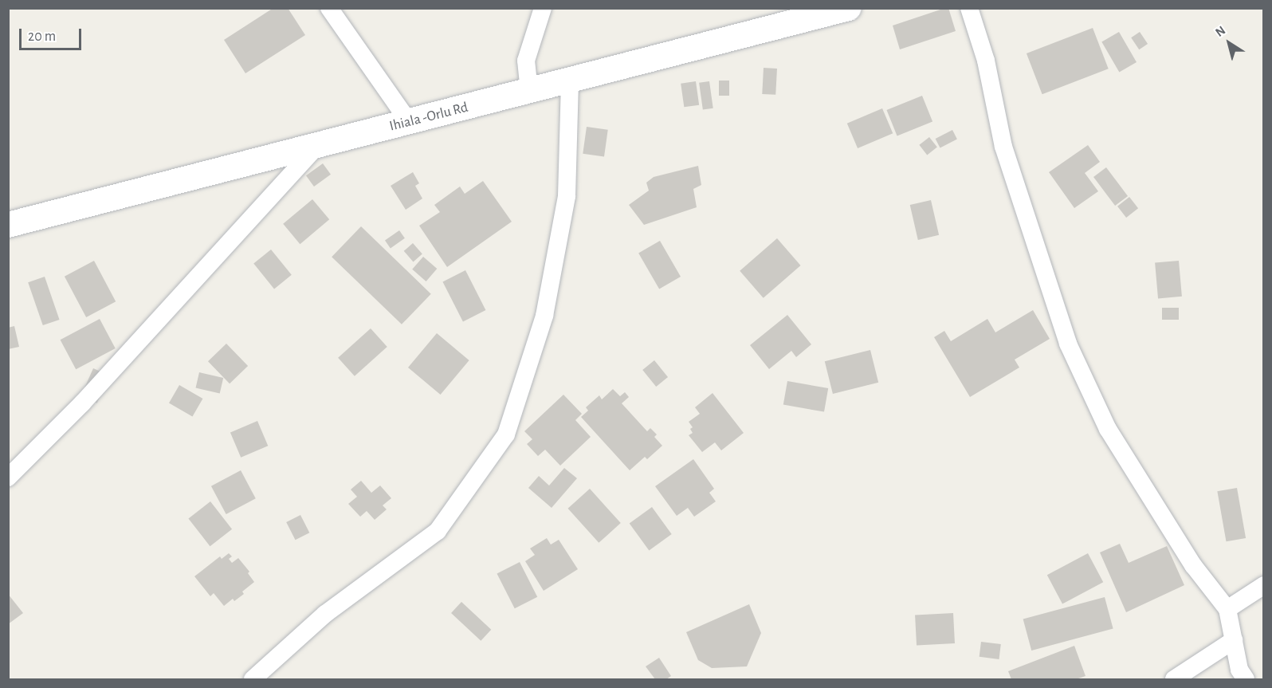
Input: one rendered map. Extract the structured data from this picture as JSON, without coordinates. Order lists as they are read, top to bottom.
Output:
{
  "streets": {
    "main road": ["Ihiala -Orlu Rd"]
  },
  "scale_bar": "20 m",
  "north": "top left"
}
